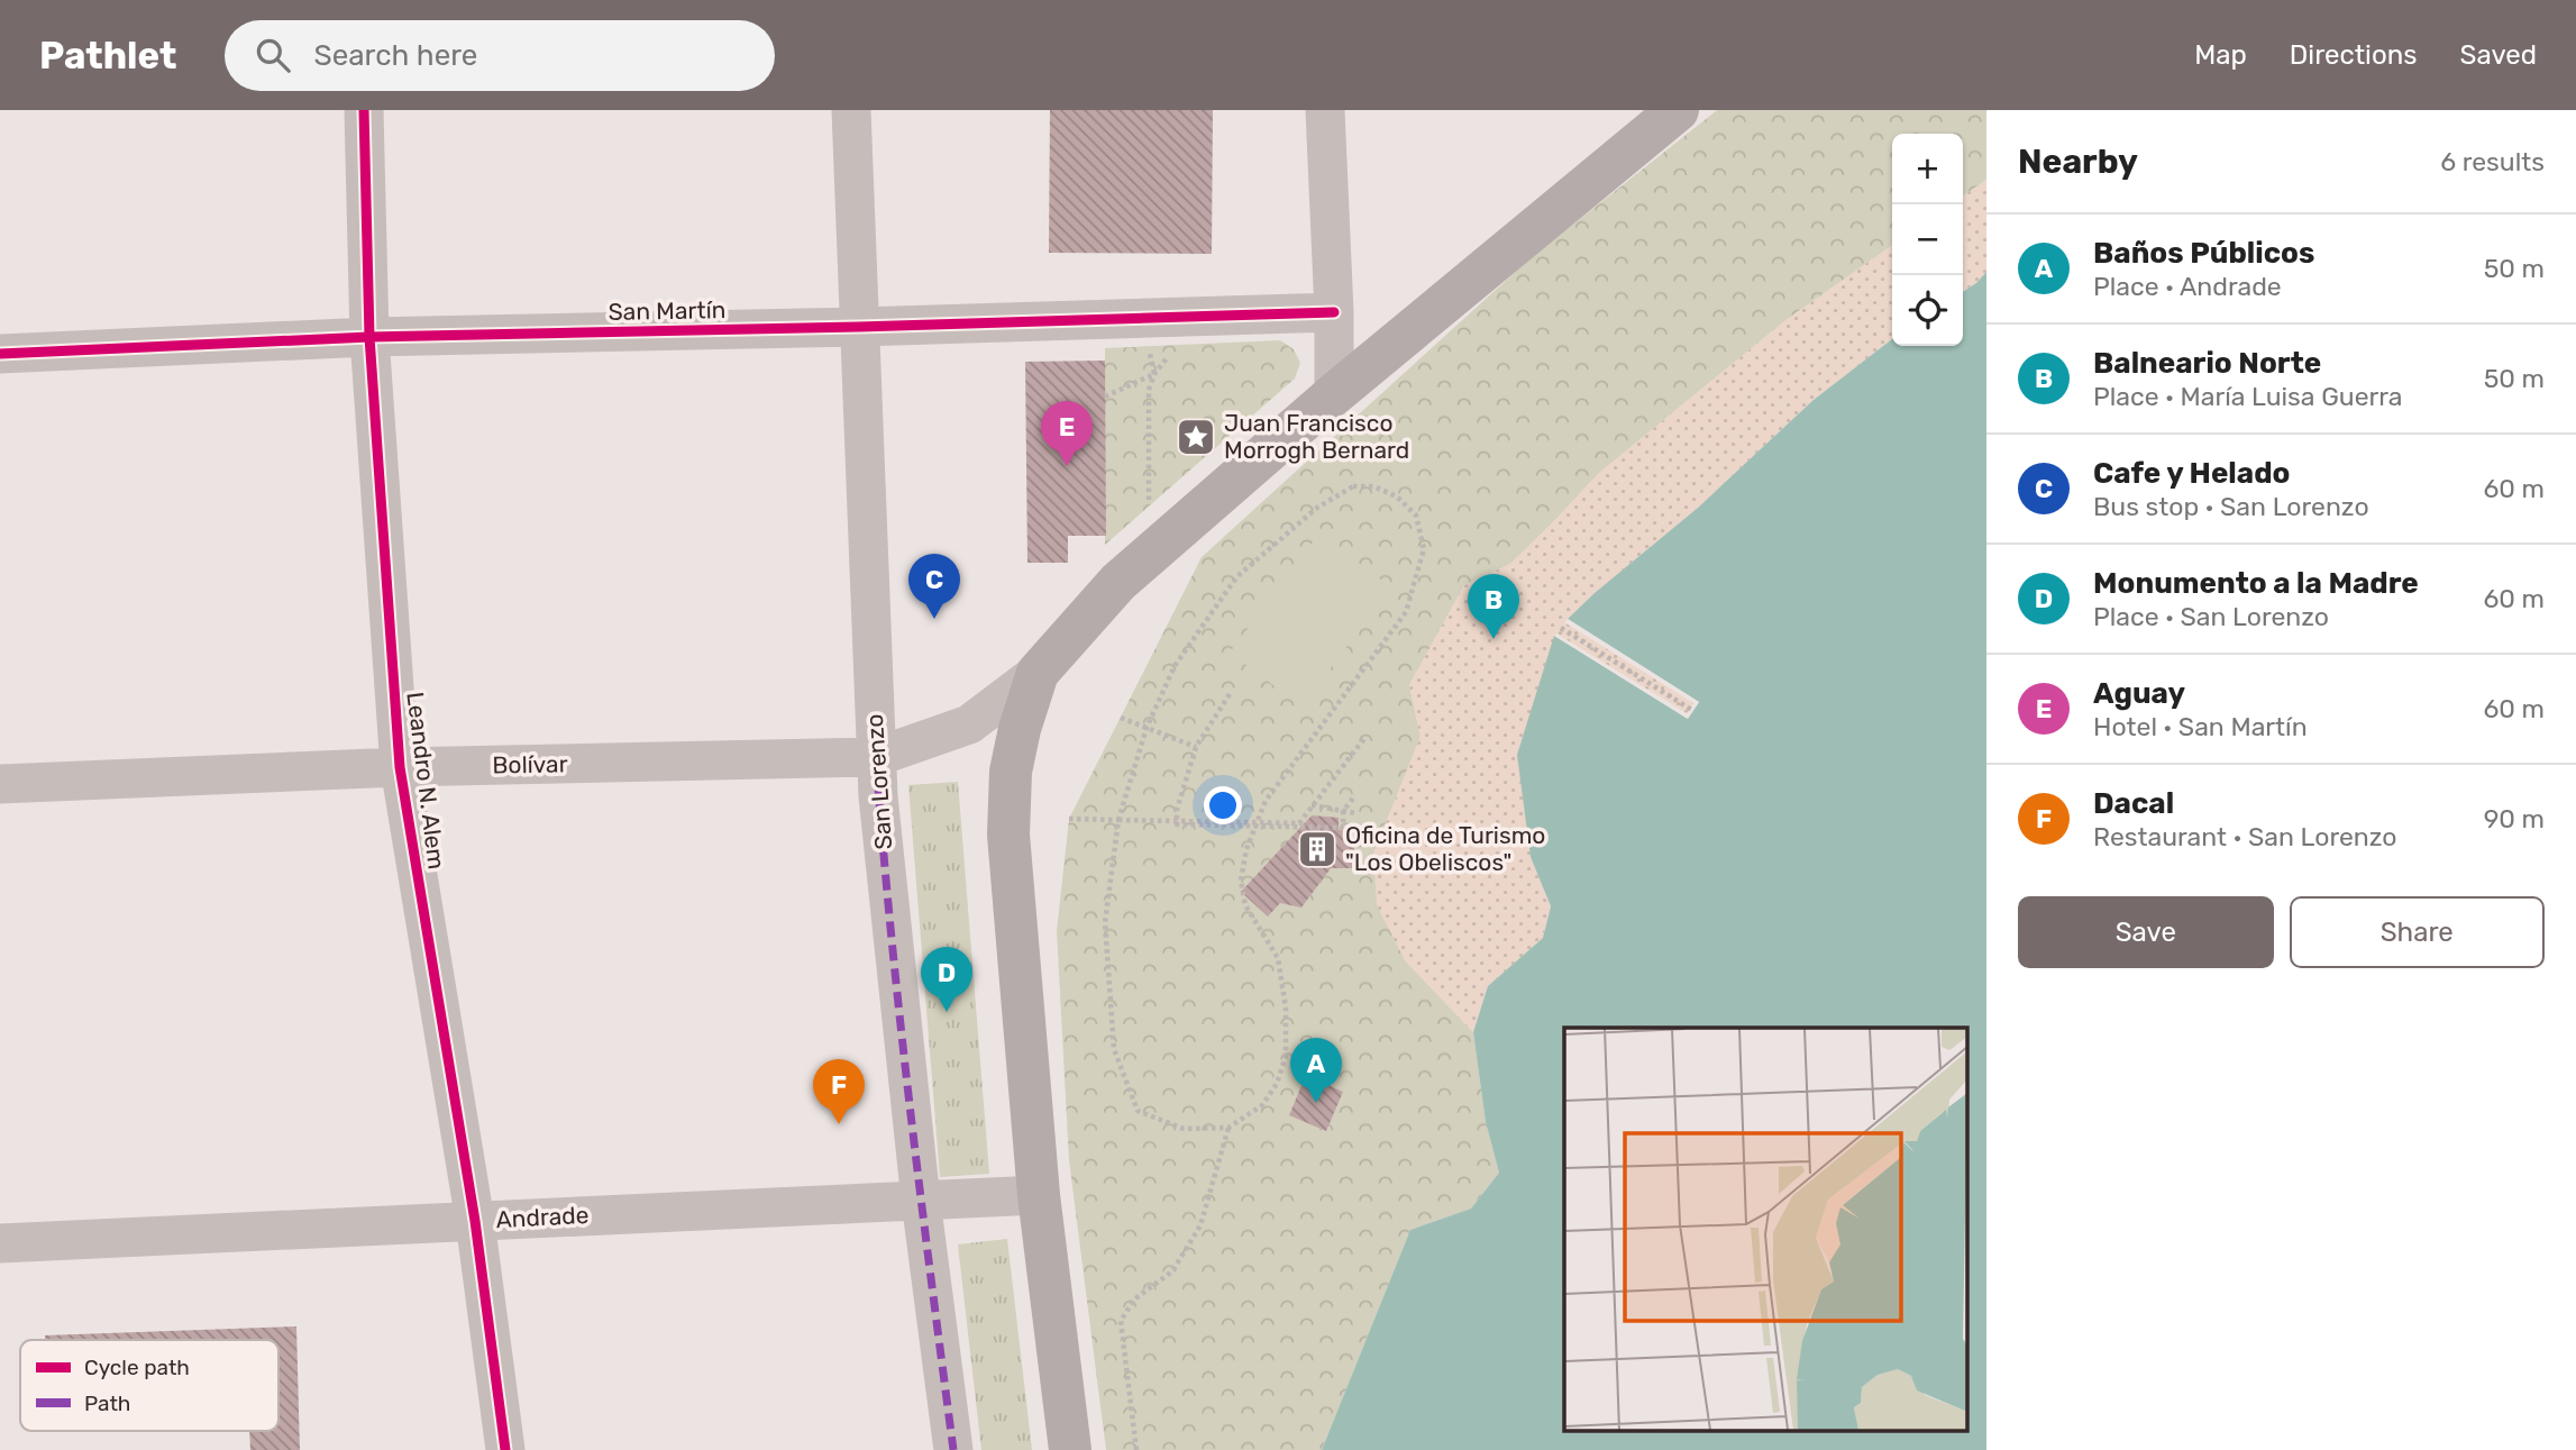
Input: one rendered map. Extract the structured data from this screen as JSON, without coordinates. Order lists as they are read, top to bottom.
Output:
{
  "streets": {
    "street": [
      "San Martín",
      "Bolívar",
      "Leandro N. Alem",
      "San Lorenzo",
      "Andrade"
    ]
  },
  "crossings": [
    ["San Martín", "Leandro N. Alem"],
    ["San Martín", "San Lorenzo"],
    ["Bolívar", "Leandro N. Alem"],
    ["Bolívar", "San Lorenzo"],
    ["Leandro N. Alem", "Andrade"],
    ["San Lorenzo", "Andrade"]
  ],
  "places": {
    "place": ["Juan Francisco Morrogh Bernard"],
    "building": ["Oficina de Turismo \"Los Obeliscos\""]
  },
  "legend": ["Cycle path", "Path"],
  "page": {
    "header": "Pathlet",
    "search": "Search here",
    "nav": ["Map", "Directions", "Saved"],
    "heading": ["Nearby", "6 results"],
    "map_buttons": ["+", "−"],
    "list": [
      {
        "mark": "A",
        "name": "Baños Públicos",
        "note": "Place · Andrade",
        "value": "50 m"
      },
      {
        "mark": "B",
        "name": "Balneario Norte",
        "note": "Place · María Luisa Guerra",
        "value": "50 m"
      },
      {
        "mark": "C",
        "name": "Cafe y Helado",
        "note": "Bus stop · San Lorenzo",
        "value": "60 m"
      },
      {
        "mark": "D",
        "name": "Monumento a la Madre",
        "note": "Place · San Lorenzo",
        "value": "60 m"
      },
      {
        "mark": "E",
        "name": "Aguay",
        "note": "Hotel · San Martín",
        "value": "60 m"
      },
      {
        "mark": "F",
        "name": "Dacal",
        "note": "Restaurant · San Lorenzo",
        "value": "90 m"
      }
    ],
    "pins": [
      "E",
      "C",
      "B",
      "D",
      "A",
      "F"
    ],
    "buttons": ["Save", "Share"]
  }
}
